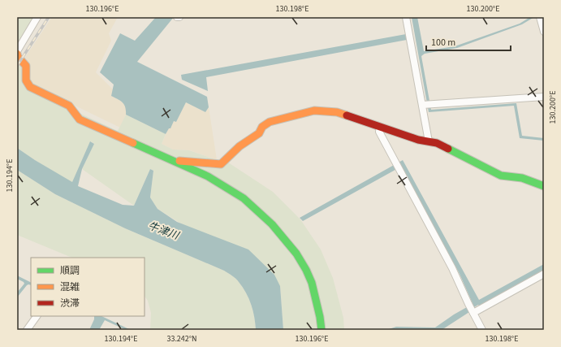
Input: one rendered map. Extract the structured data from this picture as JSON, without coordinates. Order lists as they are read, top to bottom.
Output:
{
  "water": ["牛津川"],
  "legend": ["順調", "混雑", "渋滞"],
  "scale_bar": "100 m",
  "coordinates": [
    "130.196°E",
    "130.198°E",
    "130.200°E",
    "130.194°E",
    "33.242°N"
  ]
}
